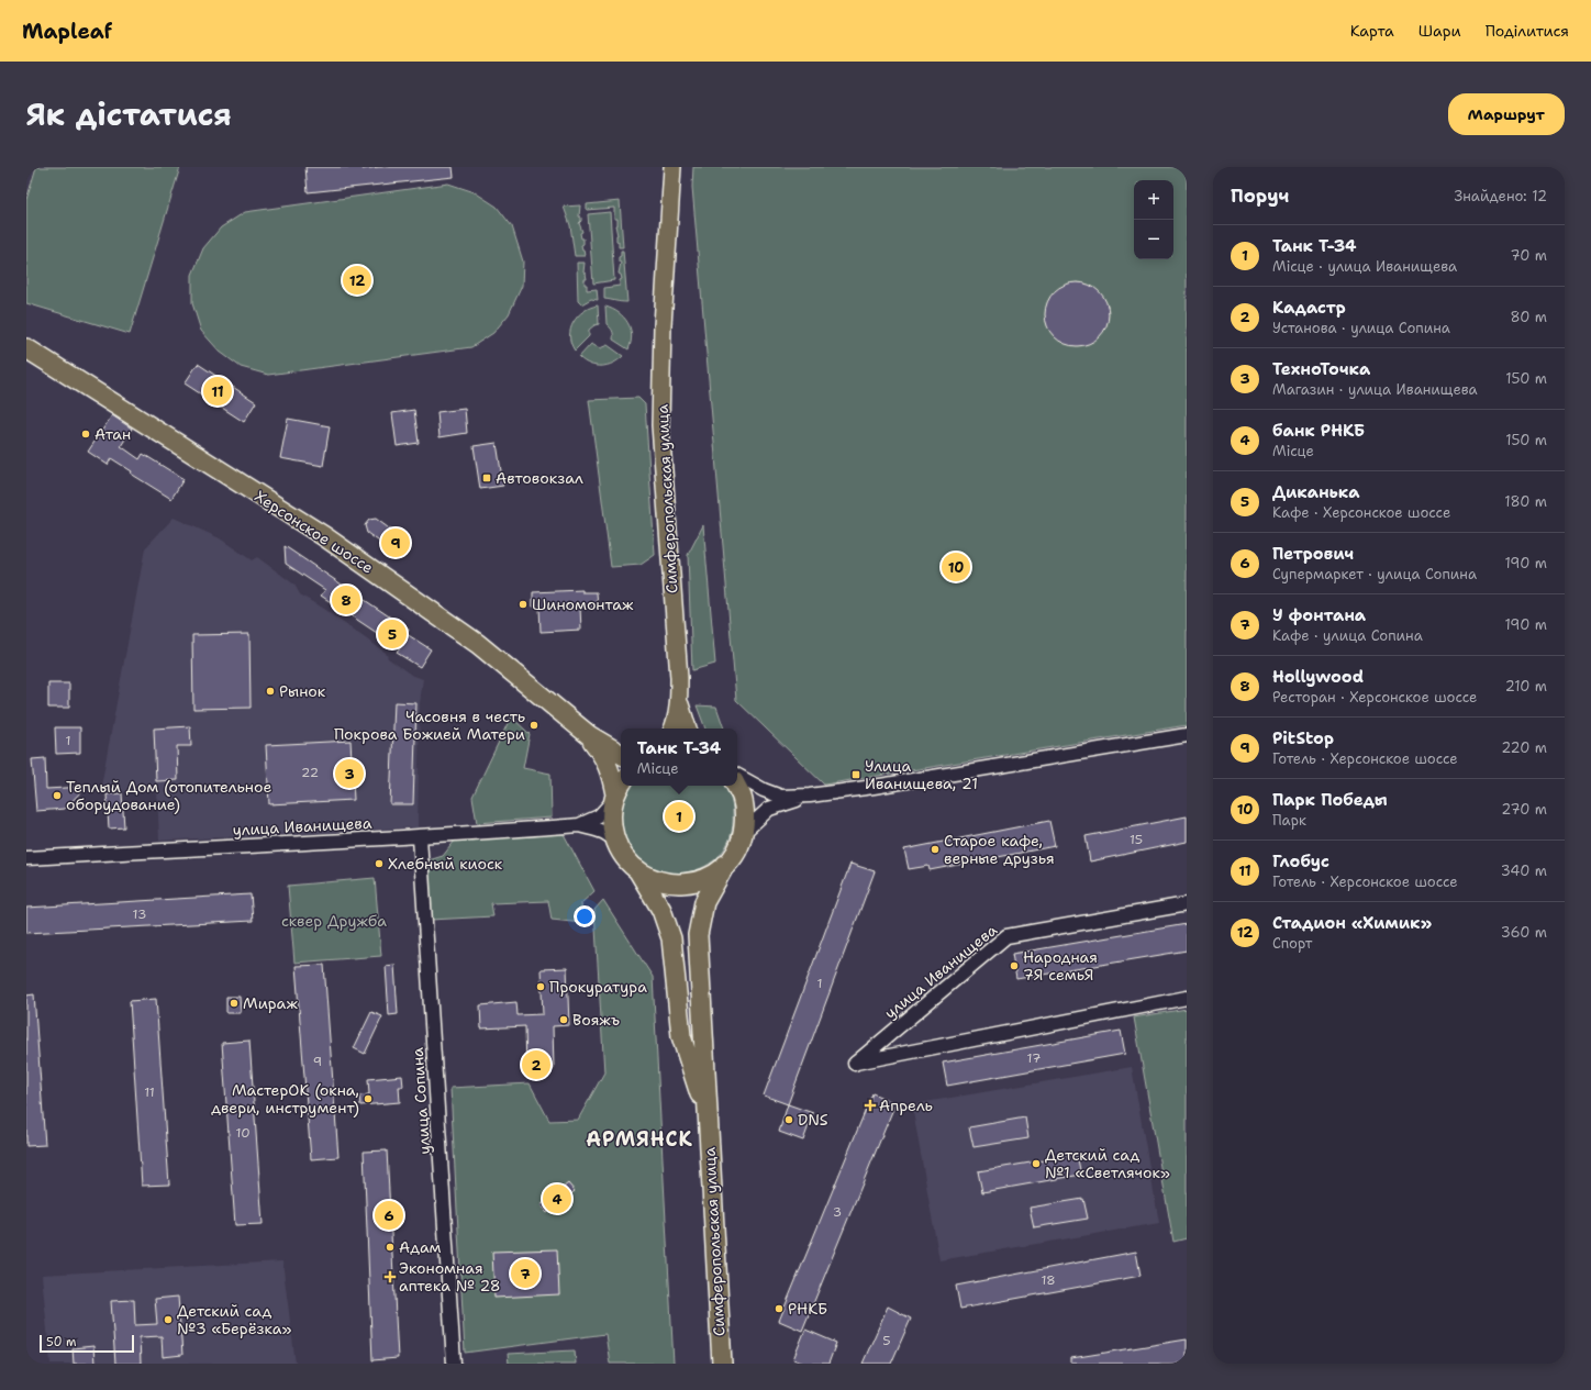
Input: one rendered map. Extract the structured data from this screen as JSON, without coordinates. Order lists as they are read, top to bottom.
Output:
{
  "streets": {
    "highway": ["Симферопольская улица", "Херсонское шоссе"],
    "street": ["улица Иванищева", "улица Сопина"]
  },
  "crossings": [
    ["Симферопольская улица", "Херсонское шоссе"],
    ["Симферопольская улица", "улица Иванищева"],
    ["Херсонское шоссе", "улица Иванищева"],
    ["улица Иванищева", "улица Сопина"]
  ],
  "districts": ["АРМЯНСК"],
  "parks": ["сквер Дружба"],
  "places": {
    "other": [
      "Атан",
      "Шиномонтаж",
      "Рынок",
      "Часовня в честь Покрова Божией Матери",
      "Теплый Дом (отопительное оборудование)",
      "Старое кафе, верные друзья",
      "Хлебный киоск",
      "Народная 7Я семьЯ",
      "Прокуратура",
      "Мираж",
      "Вояжъ",
      "МастерОК (окна, двери, инструмент)",
      "DNS",
      "Детский сад №1 «Светлячок»",
      "Адам",
      "РНКБ",
      "Детский сад №3 «Берёзка»"
    ],
    "transit": ["Автовокзал", "Улица Иванищева, 21"],
    "health": ["Апрель", "Экономная аптека № 28"]
  },
  "house_numbers": [
    "1",
    "22",
    "15",
    "13",
    "1",
    "17",
    "9",
    "11",
    "10",
    "3",
    "18",
    "5"
  ],
  "scale_bar": "50 m",
  "page": {
    "header": "Mapleaf",
    "nav": ["Карта", "Шари", "Поділитися"],
    "title": "Як дістатися",
    "buttons": "Маршрут",
    "heading": ["Поруч", "Знайдено: 12"],
    "map_buttons": ["+", "−"],
    "list": [
      {
        "mark": "1",
        "name": "Танк Т-34",
        "note": "Місце · улица Иванищева",
        "value": "70 m"
      },
      {
        "mark": "2",
        "name": "Кадастр",
        "note": "Установа · улица Сопина",
        "value": "80 m"
      },
      {
        "mark": "3",
        "name": "ТехноТочка",
        "note": "Магазин · улица Иванищева",
        "value": "150 m"
      },
      {
        "mark": "4",
        "name": "банк РНКБ",
        "note": "Місце",
        "value": "150 m"
      },
      {
        "mark": "5",
        "name": "Диканька",
        "note": "Кафе · Херсонское шоссе",
        "value": "180 m"
      },
      {
        "mark": "6",
        "name": "Петрович",
        "note": "Супермаркет · улица Сопина",
        "value": "190 m"
      },
      {
        "mark": "7",
        "name": "У фонтана",
        "note": "Кафе · улица Сопина",
        "value": "190 m"
      },
      {
        "mark": "8",
        "name": "Hollywood",
        "note": "Ресторан · Херсонское шоссе",
        "value": "210 m"
      },
      {
        "mark": "9",
        "name": "PitStop",
        "note": "Готель · Херсонское шоссе",
        "value": "220 m"
      },
      {
        "mark": "10",
        "name": "Парк Победы",
        "note": "Парк",
        "value": "270 m"
      },
      {
        "mark": "11",
        "name": "Глобус",
        "note": "Готель · Херсонское шоссе",
        "value": "340 m"
      },
      {
        "mark": "12",
        "name": "Стадион «Химик»",
        "note": "Спорт",
        "value": "360 m"
      }
    ],
    "pins": [
      "12",
      "11",
      "9",
      "10",
      "8",
      "5",
      "3",
      "1",
      "2",
      "4",
      "6",
      "7"
    ],
    "popup": ["Танк Т-34", "Місце"],
    "scale": "50 m"
  }
}
